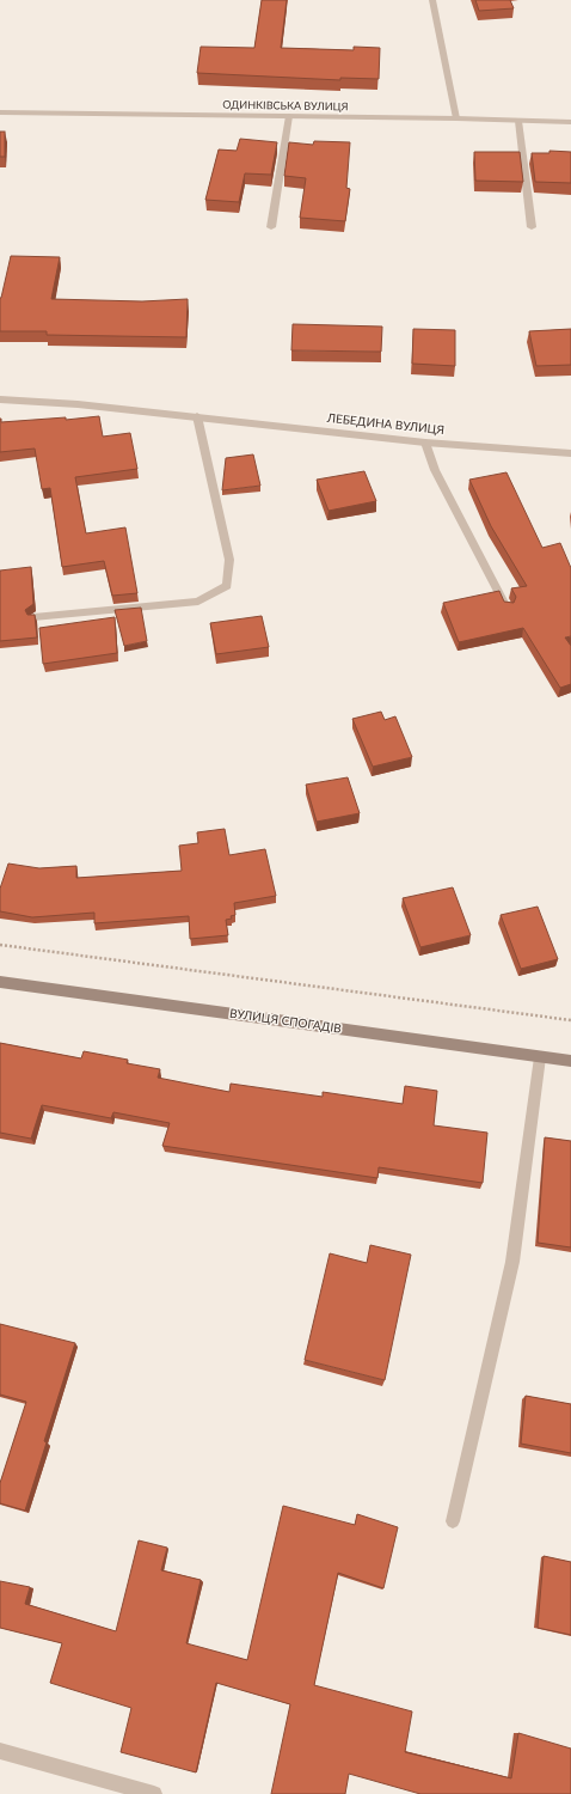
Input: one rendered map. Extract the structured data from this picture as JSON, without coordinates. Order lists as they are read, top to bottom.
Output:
{
  "streets": {
    "main road": ["ВУЛИЦЯ СПОГАДІВ"],
    "street": ["ОДИНКІВСЬКА ВУЛИЦЯ", "ЛЕБЕДИНА ВУЛИЦЯ"]
  }
}
